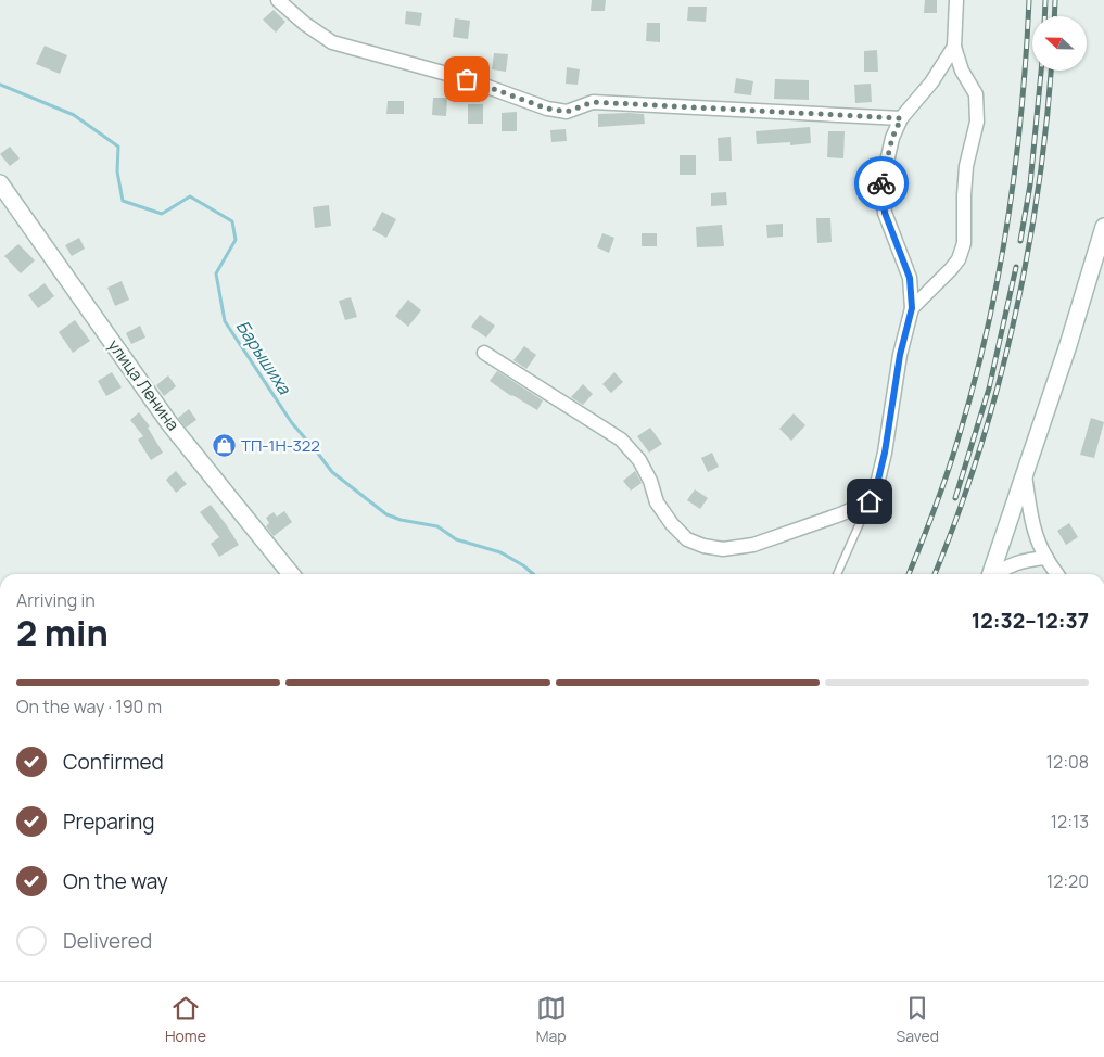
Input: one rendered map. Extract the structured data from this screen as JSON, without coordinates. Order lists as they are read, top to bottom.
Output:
{
  "streets": {
    "main road": ["улица Ленина"]
  },
  "water": ["Барышиха"],
  "places": {
    "shop": ["ТП-1Н-322"]
  },
  "north": "left",
  "page": {
    "heading": ["2 min", "Arriving in", "12:32–12:37"],
    "bar": "On the way · 190 m",
    "list": [
      ["Confirmed", "12:08"],
      ["Preparing", "12:13"],
      ["On the way", "12:20"],
      "Delivered"
    ],
    "tabs": ["Home", "Map", "Saved"]
  }
}
